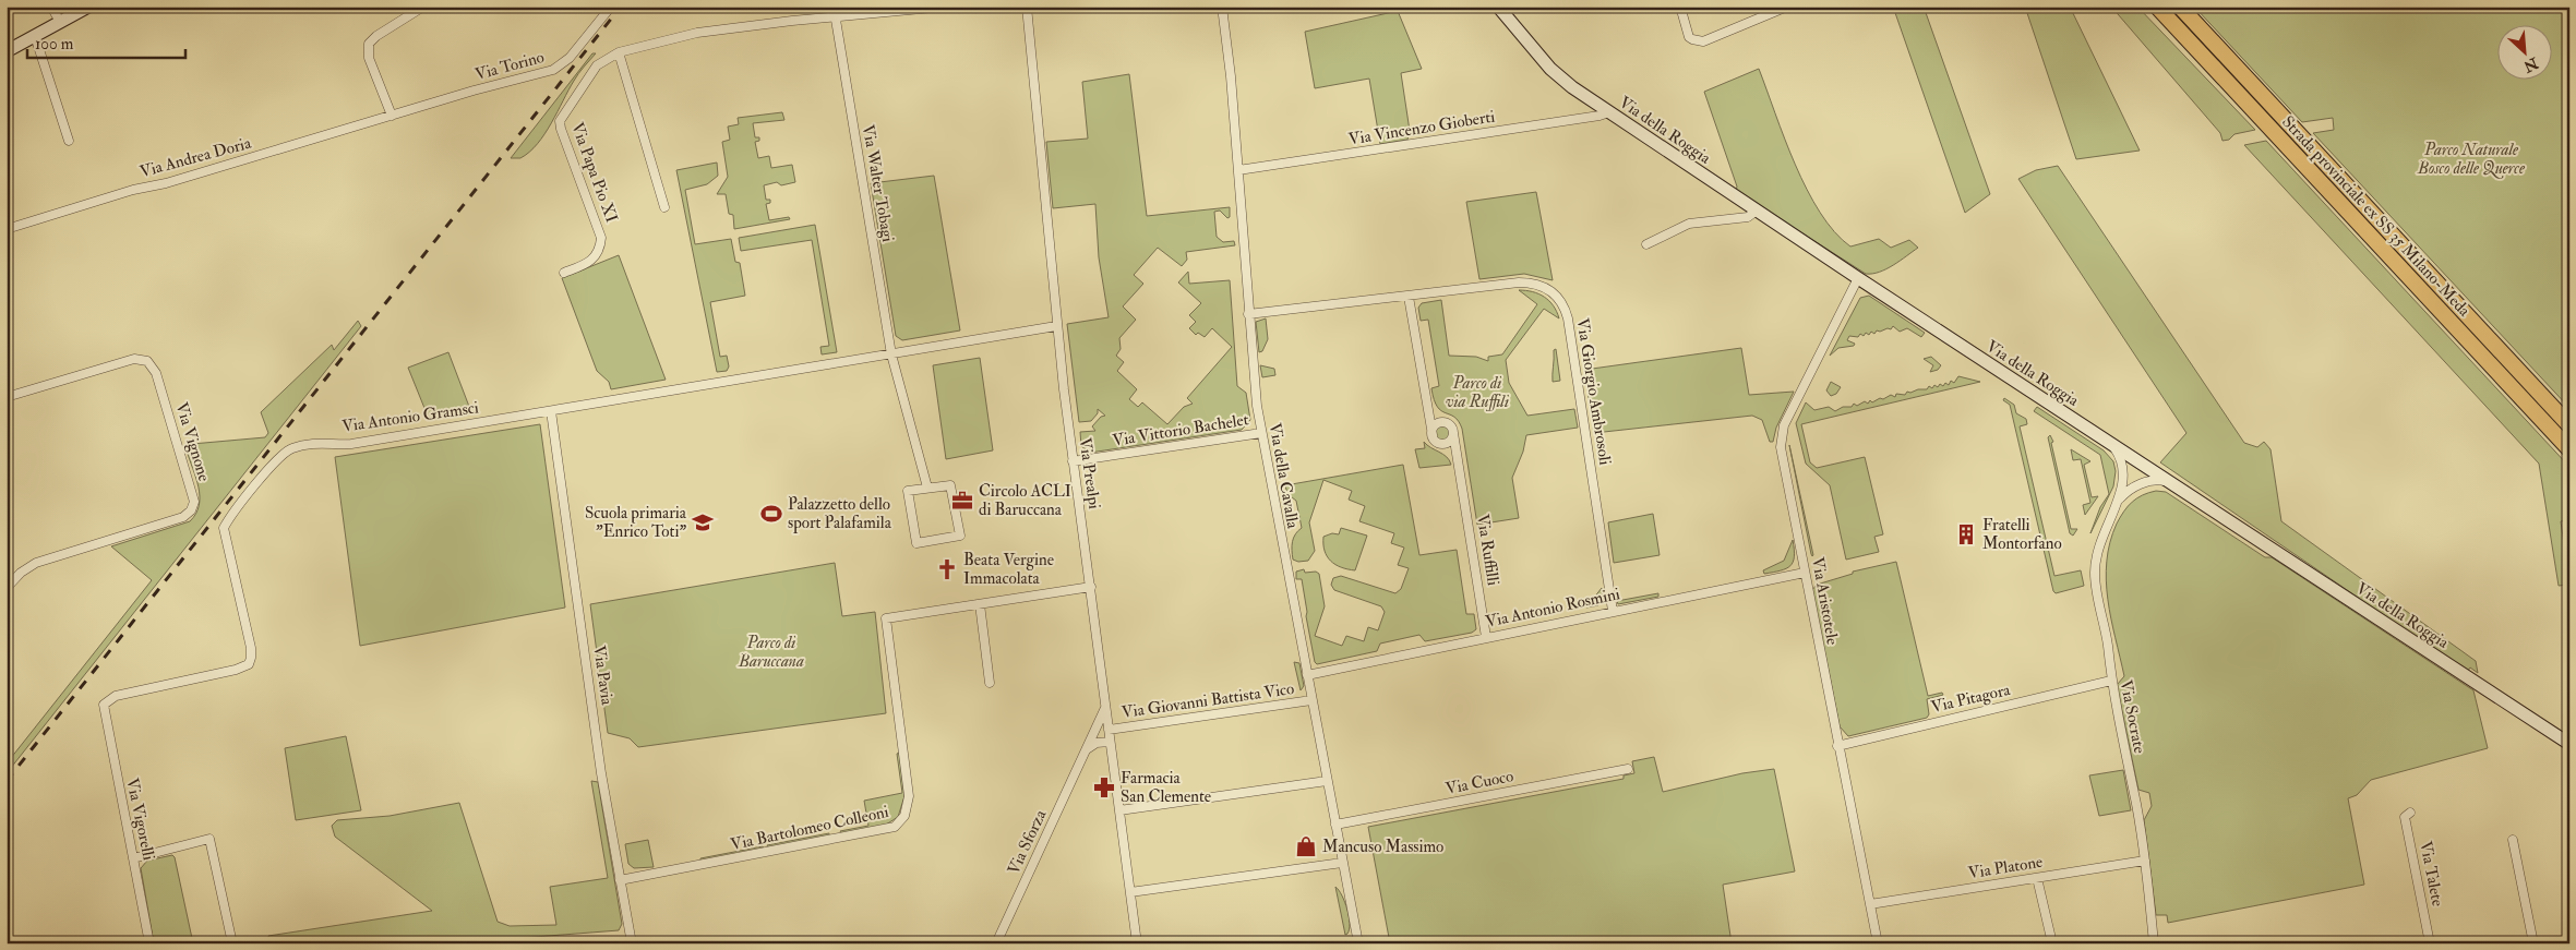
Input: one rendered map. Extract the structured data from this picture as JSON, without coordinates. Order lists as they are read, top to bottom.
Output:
{
  "streets": {
    "highway": ["Strada provinciale ex SS 35 Milano-Meda"],
    "street": [
      "Via Torino",
      "Via Vincenzo Gioberti",
      "Via della Roggia",
      "Via Andrea Doria",
      "Via Papa Pio XI",
      "Via Walter Tobagi",
      "Via Giorgio Ambrosoli",
      "Via Antonio Gramsci",
      "Via Vittorio Bachelet",
      "Via Vignone",
      "Via Prealpi",
      "Via della Cavalla",
      "Via Ruffilli",
      "Via Aristotele",
      "Via Antonio Rosmini",
      "Via Pavia",
      "Via Pitagora",
      "Via Giovanni Battista Vico",
      "Via Socrate",
      "Via Cuoco",
      "Via Vigorelli",
      "Via Bartolomeo Colleoni",
      "Via Sforza",
      "Via Platone",
      "Via Talete"
    ]
  },
  "crossings": [
    ["Via Torino", "Via Andrea Doria"],
    ["Via Vincenzo Gioberti", "Via della Roggia"],
    ["Via Vincenzo Gioberti", "Via della Cavalla"],
    ["Via della Roggia", "Via Aristotele"],
    ["Via della Roggia", "Via Socrate"],
    ["Via Papa Pio XI", "Via Walter Tobagi"],
    ["Via Walter Tobagi", "Via Antonio Gramsci"],
    ["Via Giorgio Ambrosoli", "Via della Cavalla"],
    ["Via Giorgio Ambrosoli", "Via Antonio Rosmini"],
    ["Via Antonio Gramsci", "Via Prealpi"],
    ["Via Antonio Gramsci", "Via Pavia"],
    ["Via Antonio Gramsci", "Via Vigorelli"],
    ["Via Vittorio Bachelet", "Via Prealpi"],
    ["Via Vittorio Bachelet", "Via della Cavalla"],
    ["Via Prealpi", "Via Giovanni Battista Vico"],
    ["Via Prealpi", "Via Bartolomeo Colleoni"],
    ["Via Prealpi", "Via Sforza"],
    ["Via della Cavalla", "Via Antonio Rosmini"],
    ["Via della Cavalla", "Via Giovanni Battista Vico"],
    ["Via della Cavalla", "Via Cuoco"],
    ["Via Ruffilli", "Via Antonio Rosmini"],
    ["Via Aristotele", "Via Antonio Rosmini"],
    ["Via Aristotele", "Via Pitagora"],
    ["Via Aristotele", "Via Platone"],
    ["Via Pavia", "Via Bartolomeo Colleoni"],
    ["Via Pitagora", "Via Socrate"],
    ["Via Socrate", "Via Platone"]
  ],
  "parks": ["Parco Naturale Bosco delle Querce", "Parco di via Ruffili", "Parco di Baruccana"],
  "places": {
    "office": ["Circolo ACLI di Baruccana"],
    "sports": ["Palazzetto dello sport Palafamila"],
    "school or university": ["Scuola primaria \"Enrico Toti\""],
    "building": ["Fratelli Montorfano"],
    "church": ["Beata Vergine Immacolata"],
    "pharmacy": ["Farmacia San Clemente"],
    "shop": ["Mancuso Massimo"]
  },
  "scale_bar": "100 m",
  "north": "bottom right"
}
